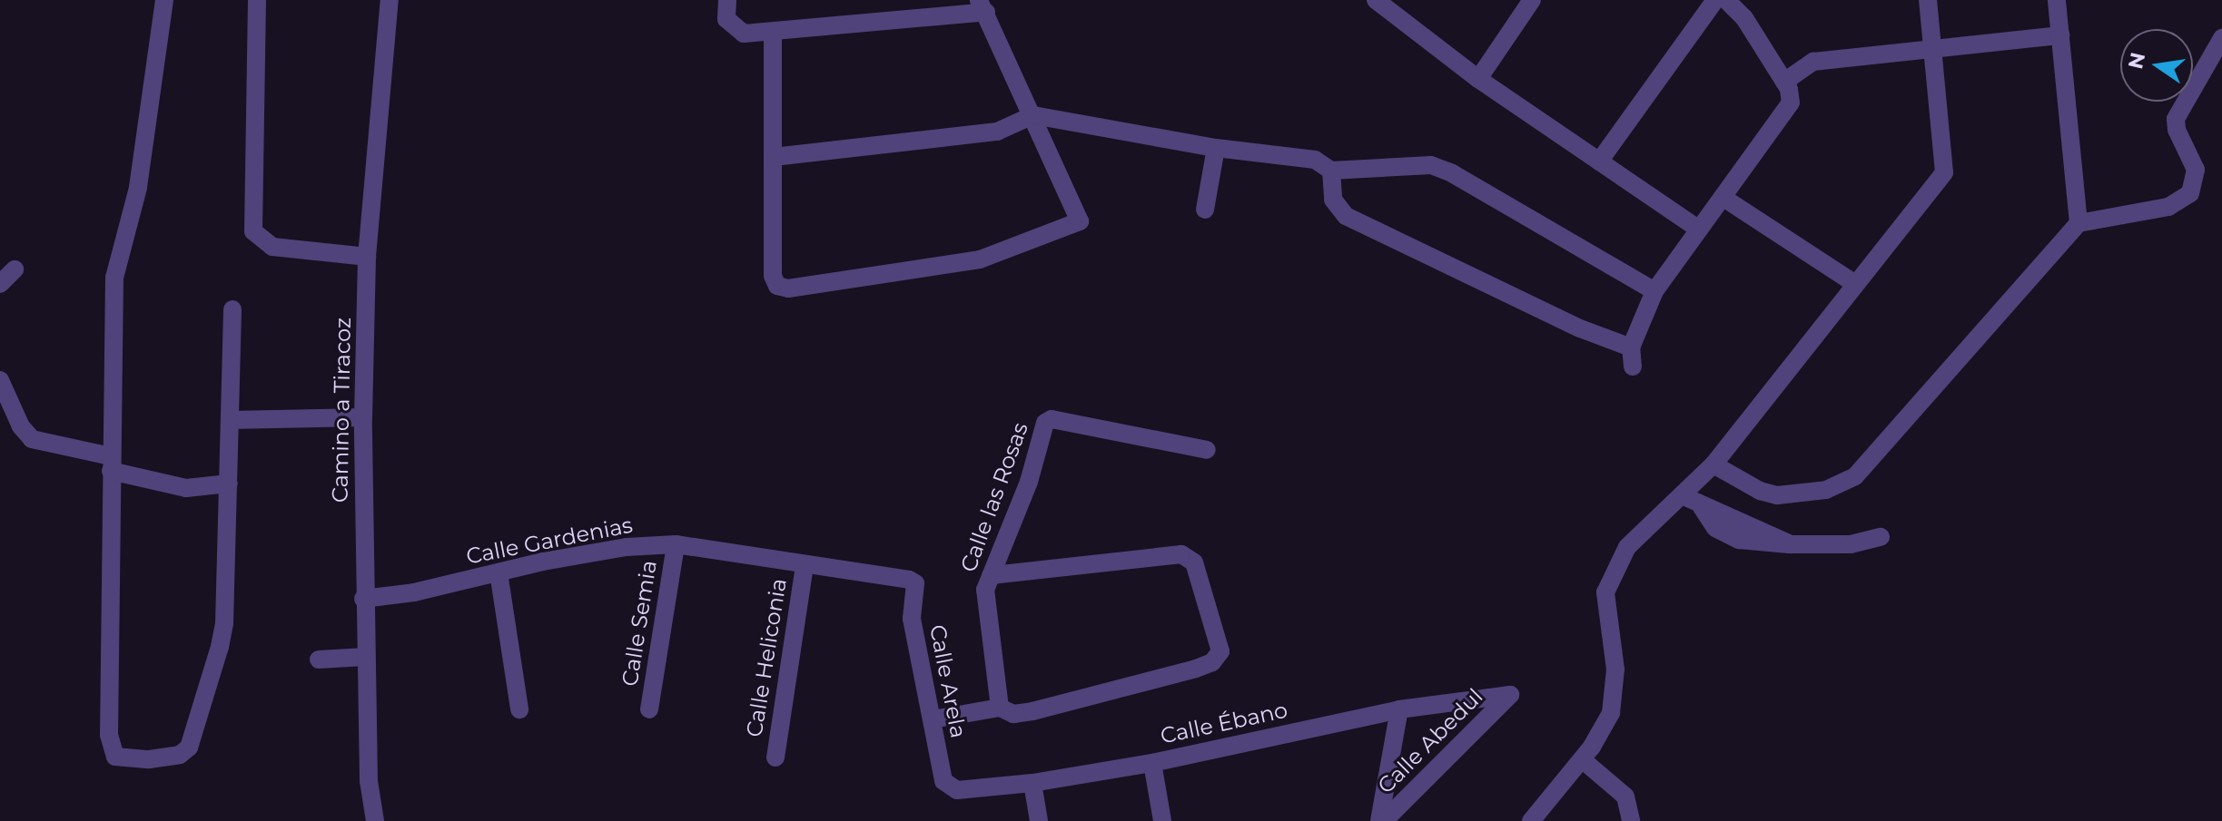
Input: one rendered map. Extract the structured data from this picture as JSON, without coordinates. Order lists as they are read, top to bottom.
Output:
{
  "streets": {
    "street": [
      "Camino a Tiracoz",
      "Calle las Rosas",
      "Calle Gardenias",
      "Calle Semia",
      "Calle Heliconia",
      "Calle Arela",
      "Calle Ébano",
      "Calle Abedul"
    ]
  },
  "crossings": [
    ["Camino a Tiracoz", "Calle Gardenias"],
    ["Calle Gardenias", "Calle Semia"],
    ["Calle Gardenias", "Calle Heliconia"],
    ["Calle Gardenias", "Calle Arela"],
    ["Calle Arela", "Calle Ébano"],
    ["Calle Ébano", "Calle Abedul"]
  ],
  "north": "left"
}
